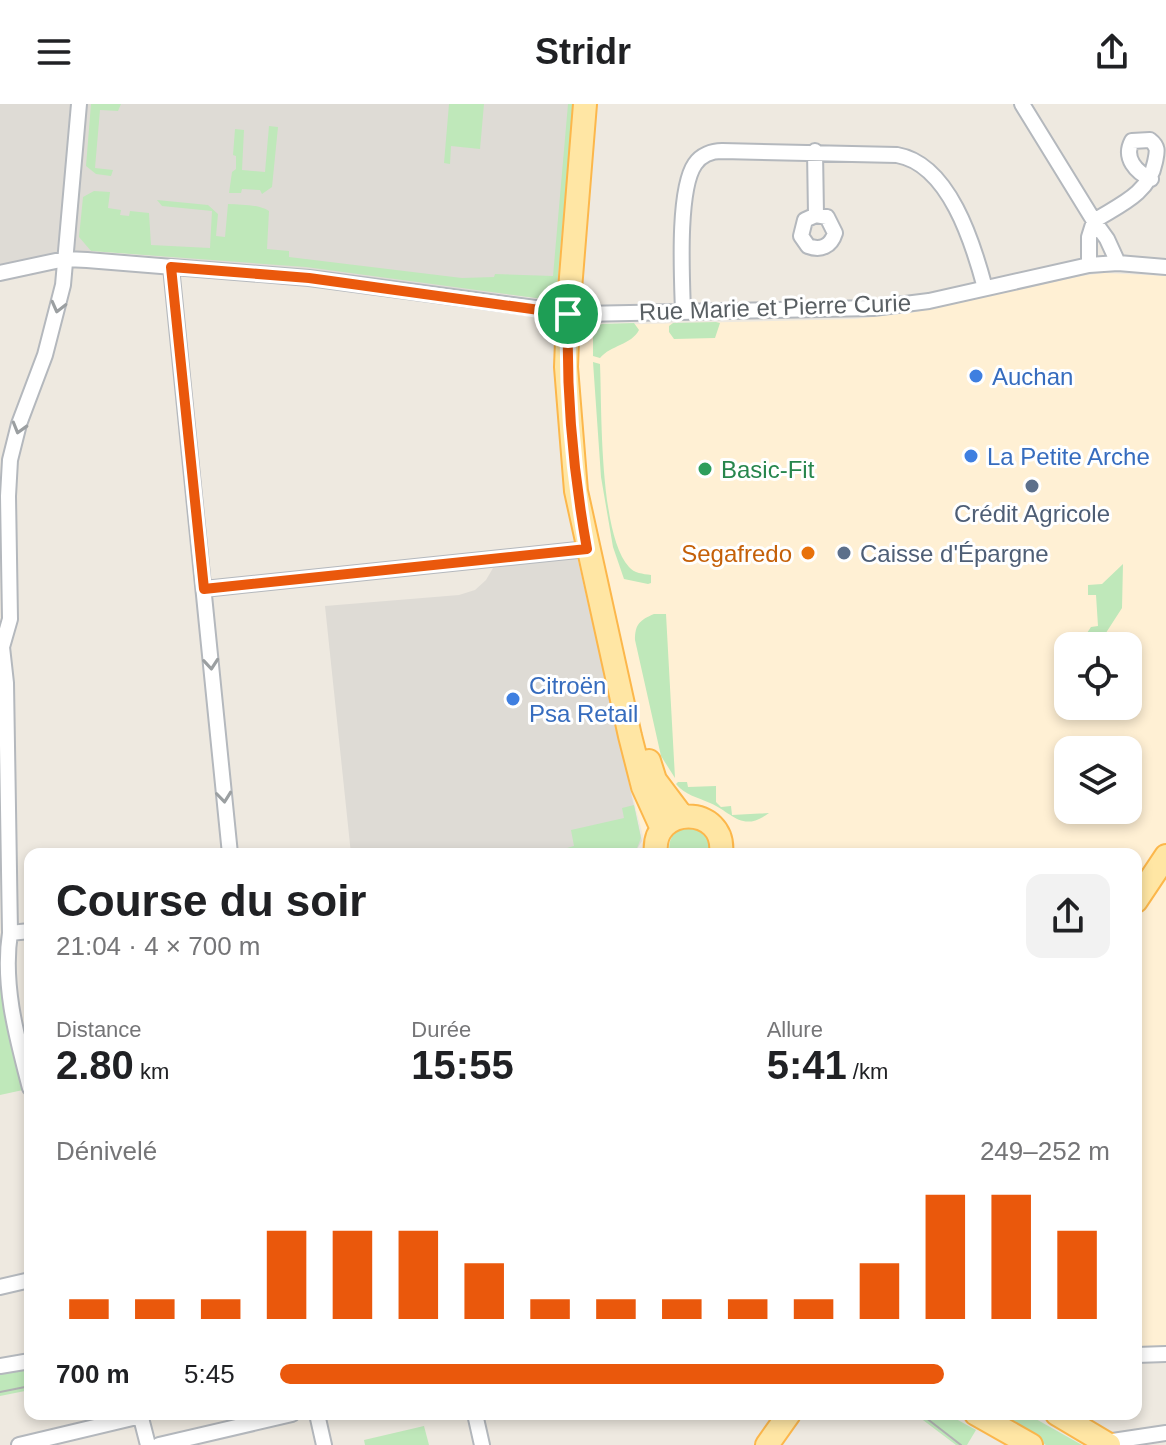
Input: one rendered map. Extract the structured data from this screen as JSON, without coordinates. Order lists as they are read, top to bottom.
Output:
{
  "streets": {
    "street": ["Rue Marie et Pierre Curie"]
  },
  "places": [
    "Auchan",
    "La Petite Arche",
    "Basic-Fit",
    "Crédit Agricole",
    "Segafredo",
    "Caisse d'Épargne",
    "Citroën Psa Retail"
  ],
  "page": {
    "header": "Stridr",
    "heading": ["Course du soir", "21:04 · 4 × 700 m"],
    "stats": [
      ["Distance", "2.80 km"],
      ["Durée", "15:55"],
      ["Allure", "5:41 /km"]
    ],
    "chart": ["Dénivelé", "249–252 m"],
    "list": [
      {
        "name": "700 m",
        "note": "5:45"
      }
    ]
  }
}
